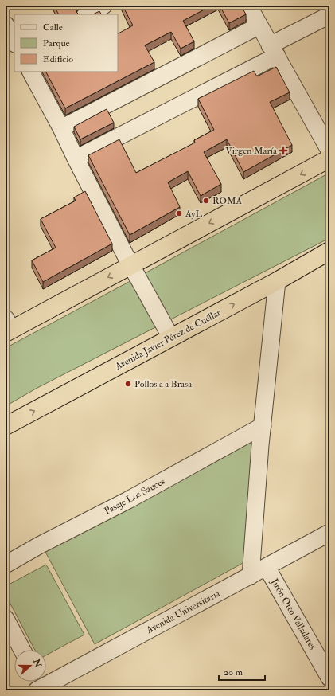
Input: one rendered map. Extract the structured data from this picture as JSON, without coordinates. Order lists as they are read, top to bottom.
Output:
{
  "streets": {
    "highway": ["Avenida Javier Pérez de Cuéllar"],
    "street": ["Pasaje Los Sauces", "Avenida Universitaria", "Jirón Otto Valladares"]
  },
  "crossings": [
    ["Avenida Universitaria", "Jirón Otto Valladares"]
  ],
  "places": {
    "health": ["Virgen María"],
    "other": ["ROMA", "AyL", "Pollos a a Brasa"]
  },
  "legend": ["Calle", "Parque", "Edificio"],
  "scale_bar": "20 m",
  "north": "right"
}
